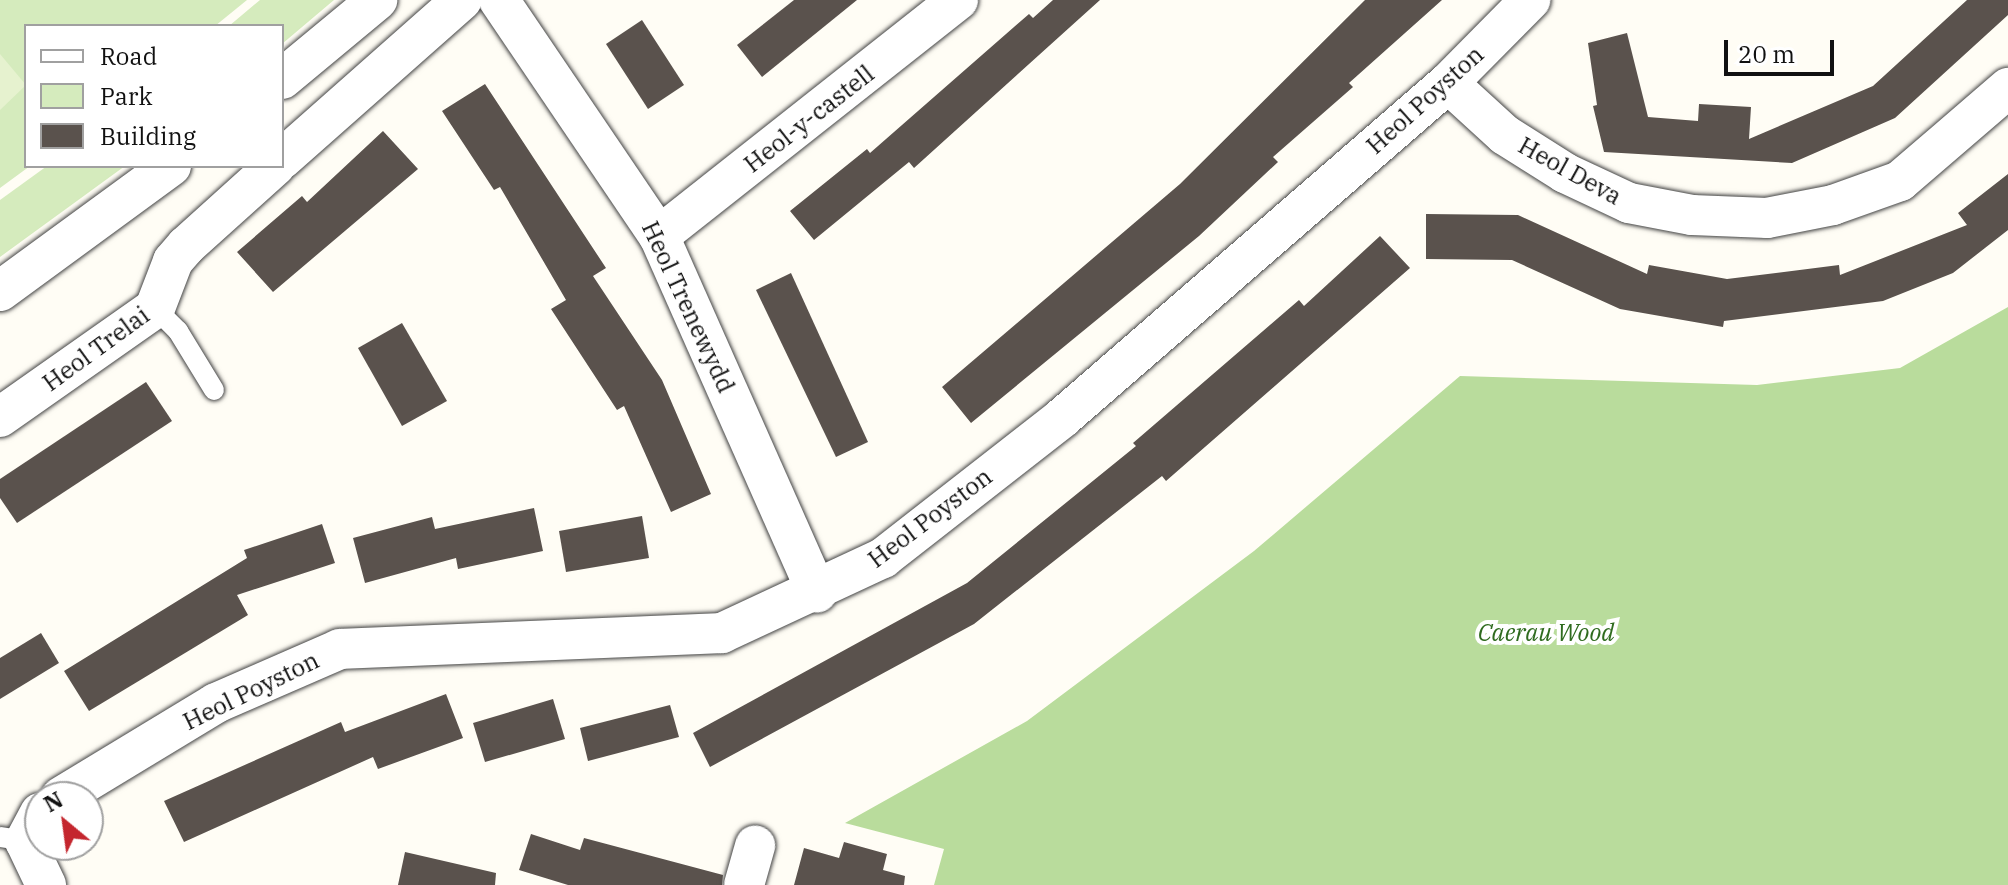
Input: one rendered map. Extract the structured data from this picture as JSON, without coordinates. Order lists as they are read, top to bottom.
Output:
{
  "streets": {
    "street": [
      "Heol Poyston",
      "Heol-y-castell",
      "Heol Deva",
      "Heol Trenewydd",
      "Heol Trelai"
    ]
  },
  "crossings": [
    ["Heol Poyston", "Heol Deva"],
    ["Heol Poyston", "Heol Trenewydd"],
    ["Heol-y-castell", "Heol Trenewydd"]
  ],
  "parks": ["Caerau Wood"],
  "legend": ["Road", "Park", "Building"],
  "scale_bar": "20 m",
  "north": "top left"
}
